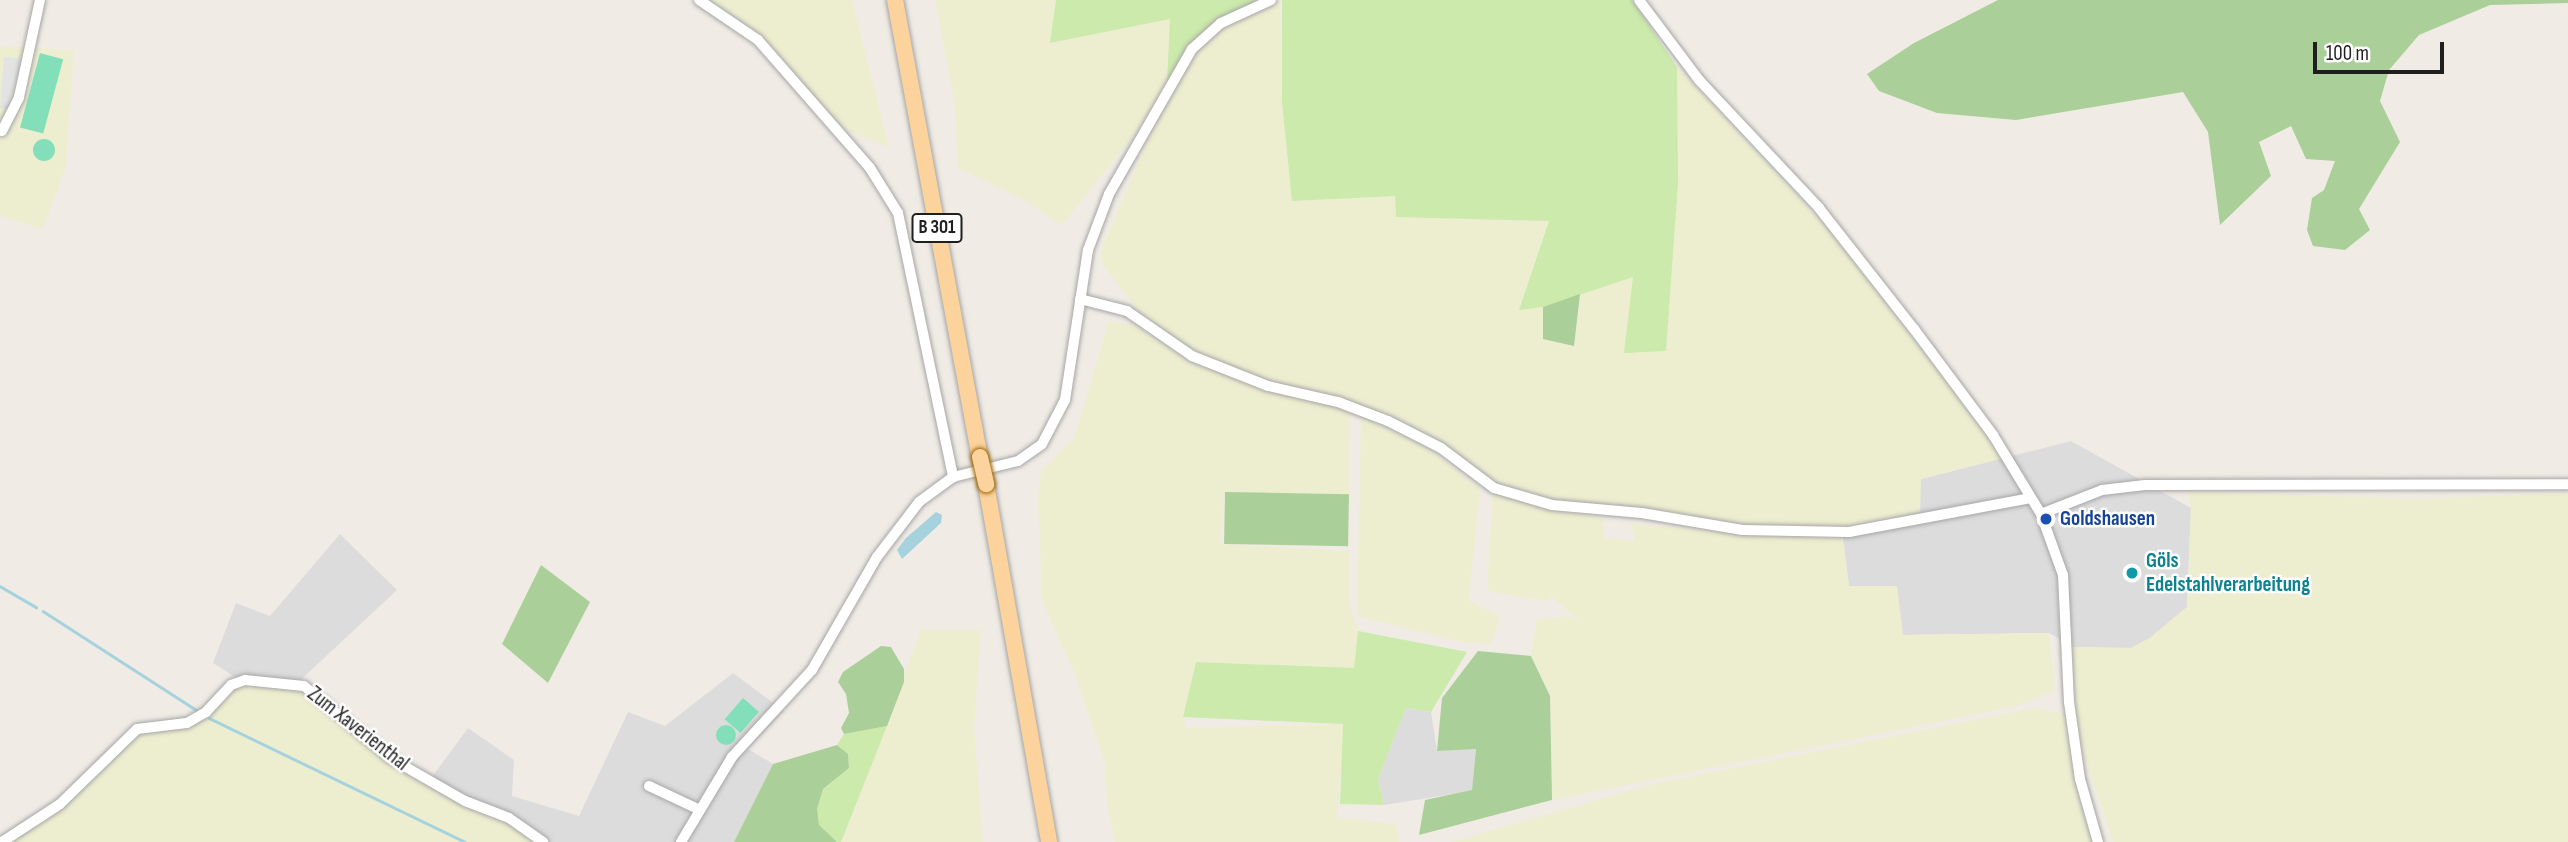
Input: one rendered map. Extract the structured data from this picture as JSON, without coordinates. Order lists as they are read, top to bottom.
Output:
{
  "streets": {
    "main road": ["B 301"],
    "street": ["Zum Xaverienthal"]
  },
  "places": ["Goldshausen", "Göls Edelstahlverarbeitung"],
  "scale_bar": "100 m"
}
